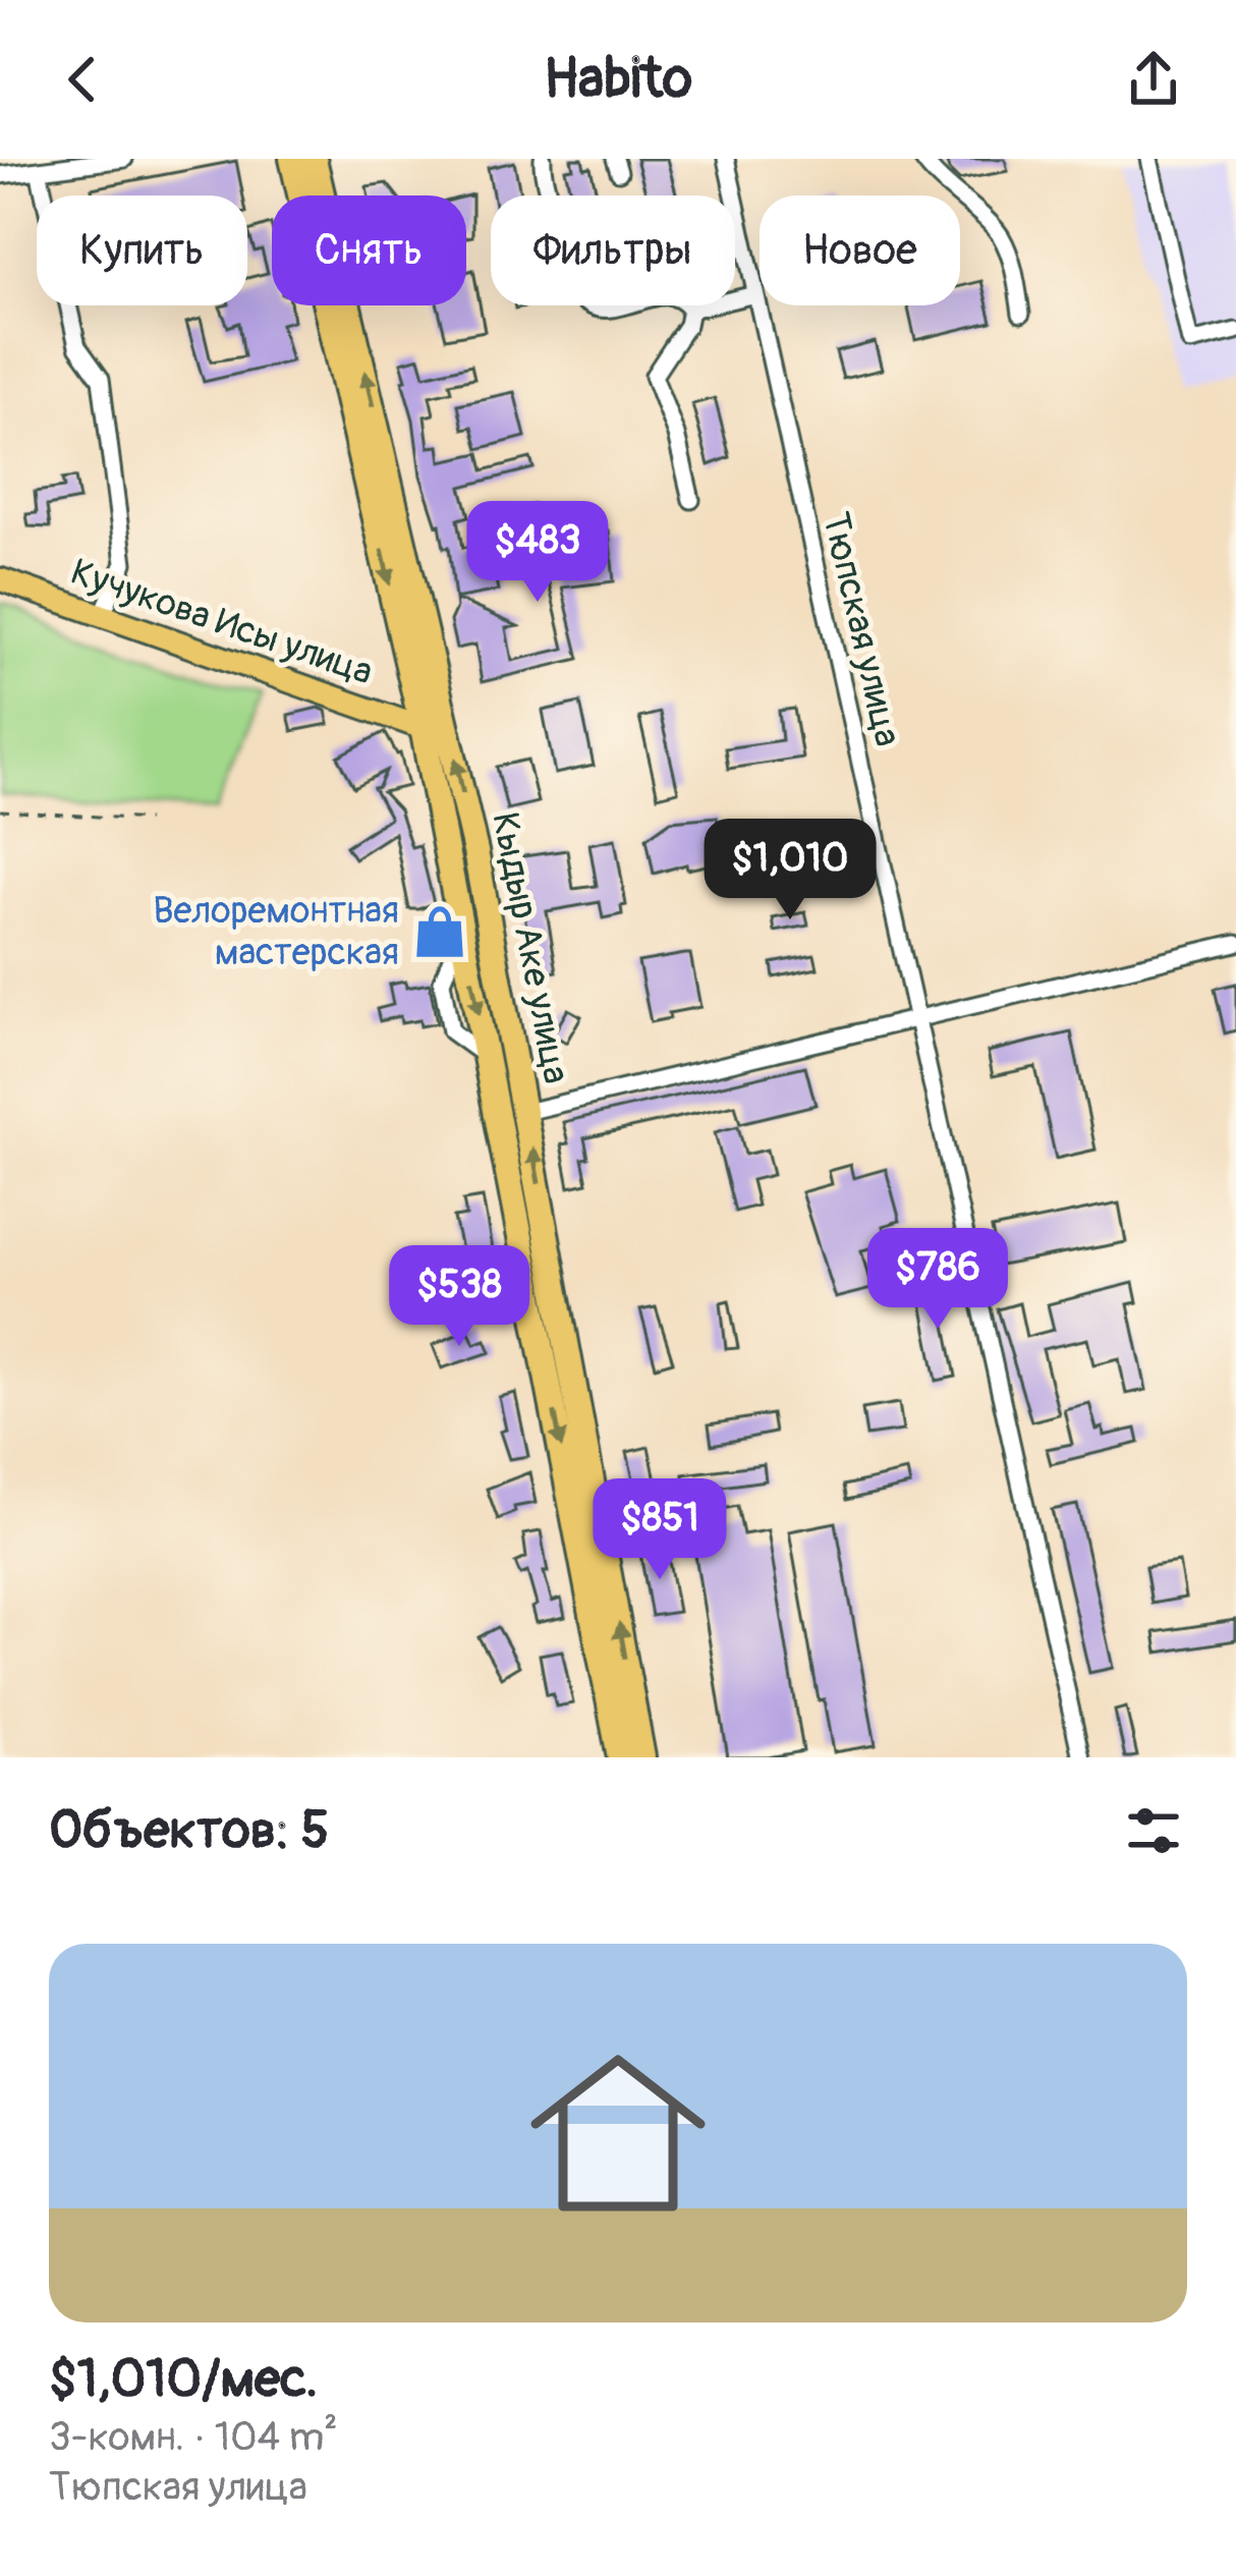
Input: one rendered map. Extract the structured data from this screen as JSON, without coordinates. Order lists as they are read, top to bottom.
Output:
{
  "streets": {
    "highway": ["Кыдыр Аке улица"],
    "main road": ["Кучукова Исы улица"],
    "street": ["Тюпская улица"]
  },
  "crossings": [
    ["Кучукова Исы улица", "Кыдыр Аке улица"]
  ],
  "places": {
    "shop": ["Велоремонтная мастерская"]
  },
  "page": {
    "header": "Habito",
    "chip": [
      "Купить",
      "Снять",
      "Фильтры",
      "Новое"
    ],
    "price": [
      "$483",
      "$1,010",
      "$786",
      "$538",
      "$851"
    ],
    "heading": "Объектов: 5",
    "list": [
      {
        "name": "$1,010/мес.",
        "note": "3-комн. · 104 m² · Тюпская улица"
      }
    ]
  }
}
